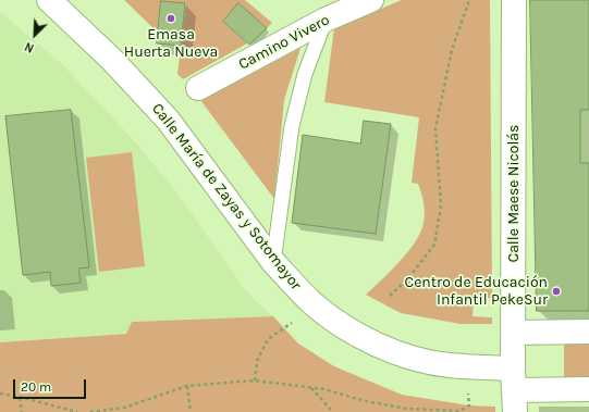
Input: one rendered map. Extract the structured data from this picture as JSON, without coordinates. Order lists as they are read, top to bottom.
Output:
{
  "streets": {
    "street": ["Camino Vivero", "Calle Maese Nicolás", "Calle María de Zayas y Sotomayor"]
  },
  "crossings": [
    ["Calle Maese Nicolás", "Calle María de Zayas y Sotomayor"]
  ],
  "places": ["Emasa Huerta Nueva", "Centro de Educación Infantil PekeSur"],
  "scale_bar": "20 m",
  "north": "bottom left"
}
